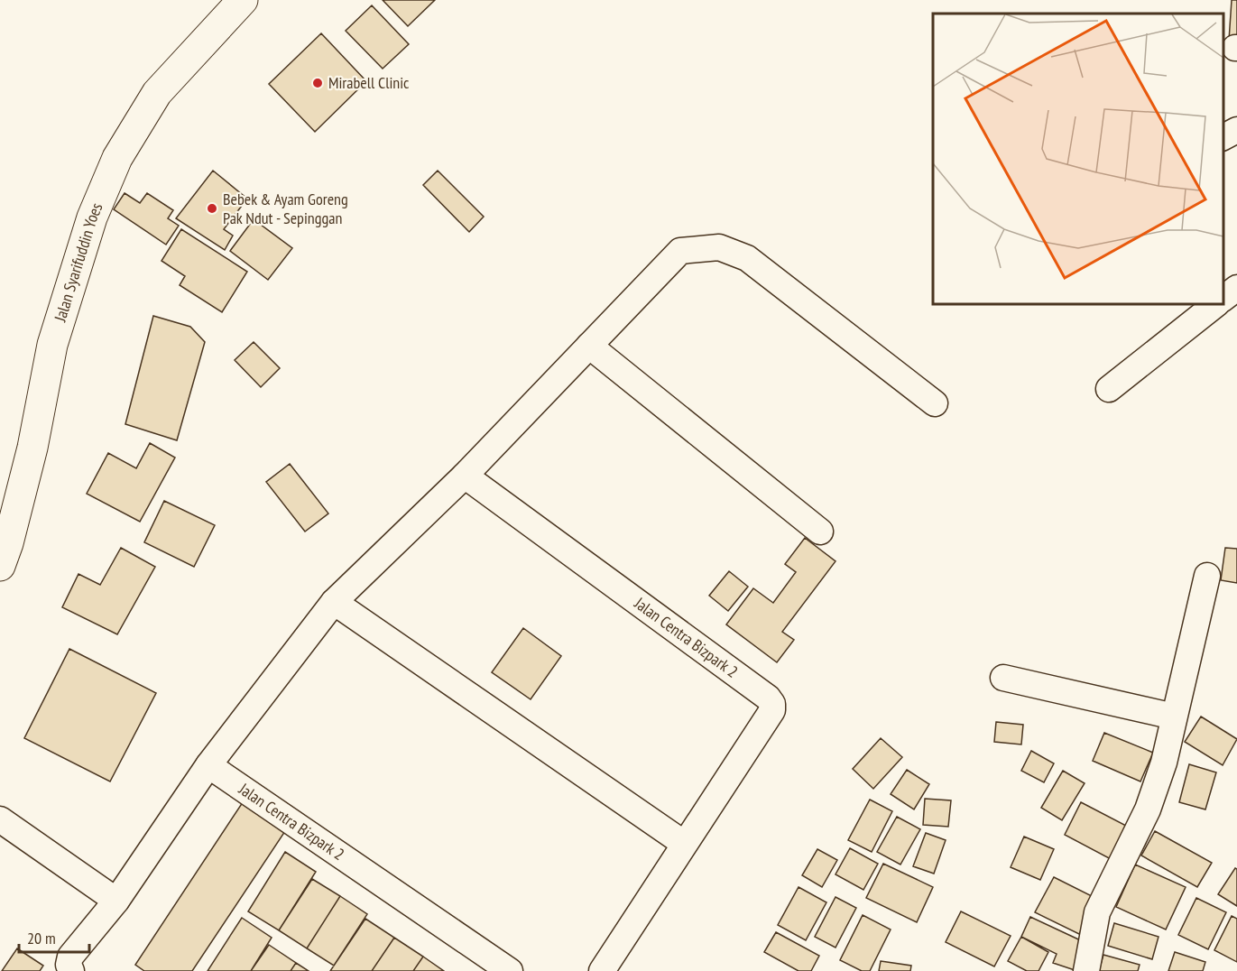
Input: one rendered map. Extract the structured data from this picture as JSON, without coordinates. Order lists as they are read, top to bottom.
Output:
{
  "streets": {
    "highway": ["Jalan Syarifuddin Yoes"],
    "street": ["Jalan Centra Bizpark 2"]
  },
  "places": ["Mirabell Clinic", "Bebek & Ayam Goreng Pak Ndut - Sepinggan"],
  "scale_bar": "20 m"
}
